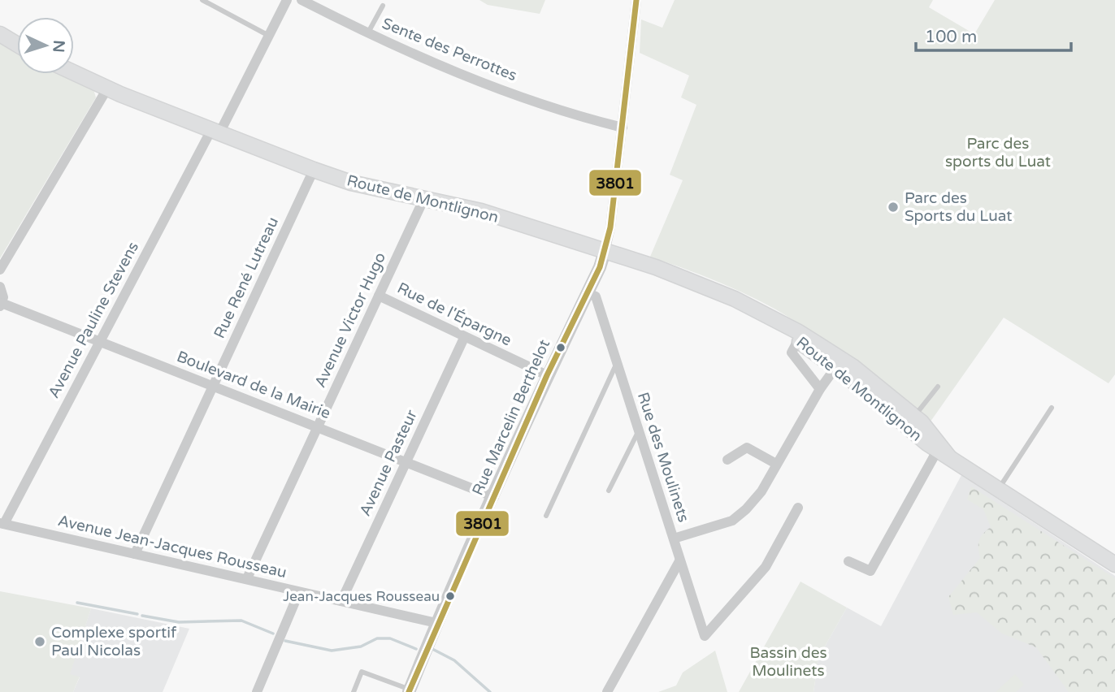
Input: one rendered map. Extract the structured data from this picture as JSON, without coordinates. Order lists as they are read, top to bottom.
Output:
{
  "streets": {
    "main road": ["Route de Montlignon"],
    "street": [
      "Sente des Perrottes",
      "Rue René Lutreau",
      "Rue de l'Épargne",
      "Avenue Pauline Stevens",
      "Avenue Victor Hugo",
      "Boulevard de la Mairie",
      "Rue Marcelin Berthelot",
      "Rue des Moulinets",
      "Avenue Pasteur",
      "Avenue Jean-Jacques Rousseau"
    ]
  },
  "crossings": [
    ["Route de Montlignon", "Rue René Lutreau"],
    ["Route de Montlignon", "Avenue Pauline Stevens"],
    ["Route de Montlignon", "Avenue Victor Hugo"],
    ["Route de Montlignon", "Rue Marcelin Berthelot"],
    ["Rue René Lutreau", "Boulevard de la Mairie"],
    ["Rue René Lutreau", "Avenue Jean-Jacques Rousseau"],
    ["Rue de l'Épargne", "Avenue Victor Hugo"],
    ["Rue de l'Épargne", "Rue Marcelin Berthelot"],
    ["Rue de l'Épargne", "Avenue Pasteur"],
    ["Avenue Pauline Stevens", "Boulevard de la Mairie"],
    ["Avenue Pauline Stevens", "Avenue Jean-Jacques Rousseau"],
    ["Avenue Victor Hugo", "Boulevard de la Mairie"],
    ["Avenue Victor Hugo", "Avenue Jean-Jacques Rousseau"],
    ["Boulevard de la Mairie", "Rue Marcelin Berthelot"],
    ["Boulevard de la Mairie", "Avenue Pasteur"],
    ["Rue Marcelin Berthelot", "Rue des Moulinets"],
    ["Rue Marcelin Berthelot", "Avenue Jean-Jacques Rousseau"],
    ["Avenue Pasteur", "Avenue Jean-Jacques Rousseau"]
  ],
  "parks": ["Parc des sports du Luat", "Bassin des Moulinets"],
  "places": ["Parc des Sports du Luat", "Jean-Jacques Rousseau", "Complexe sportif Paul Nicolas"],
  "lines": ["transit line 3801"],
  "scale_bar": "100 m",
  "north": "right"
}
